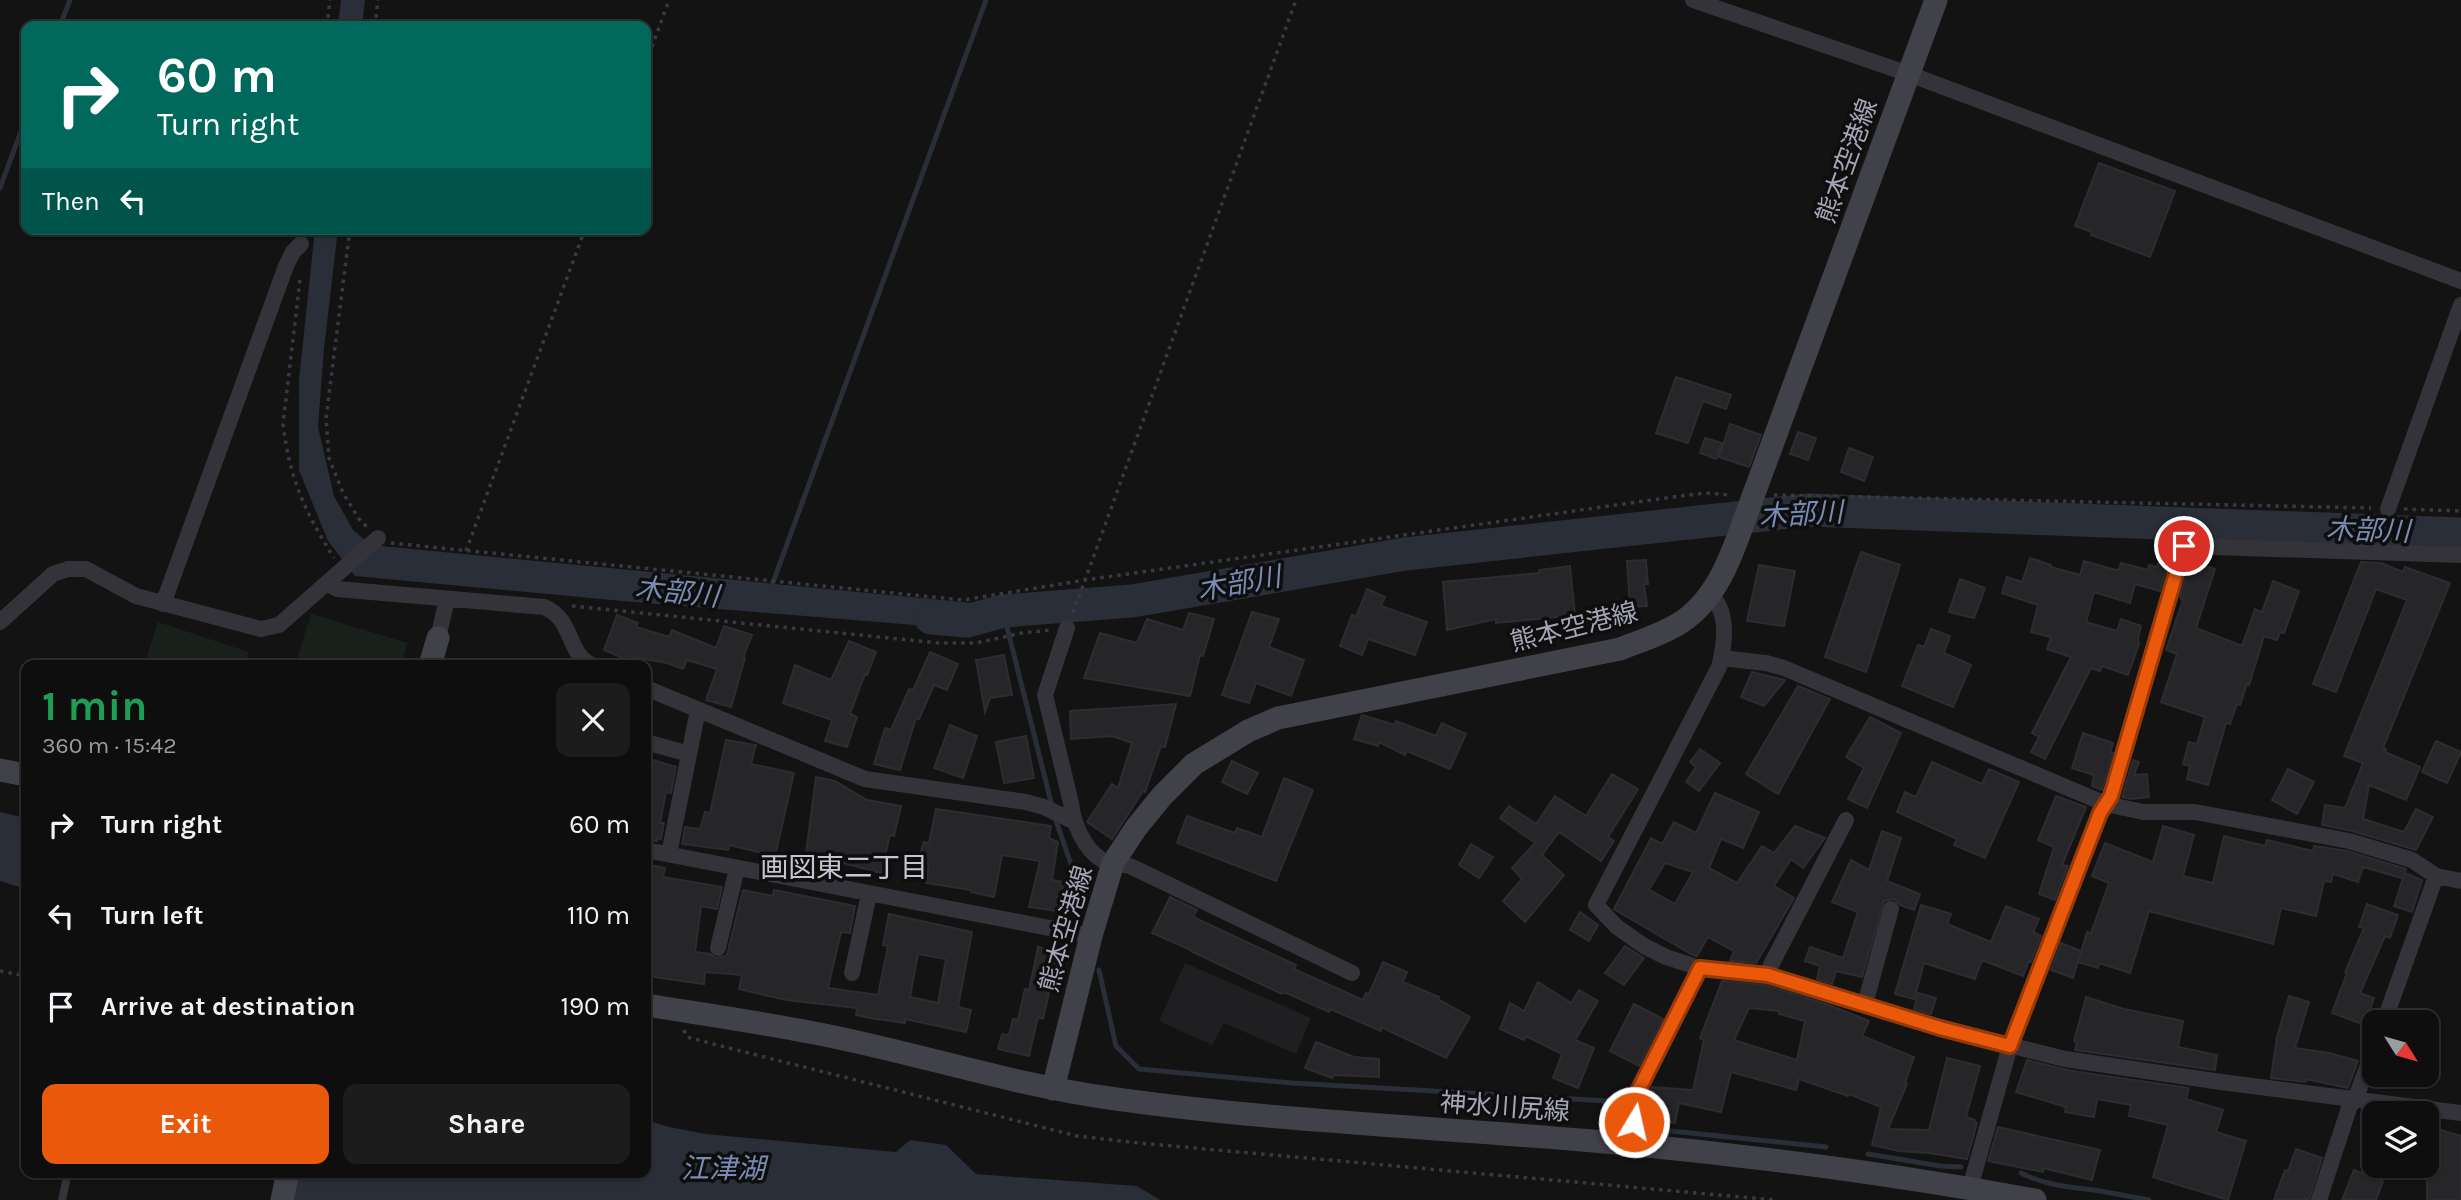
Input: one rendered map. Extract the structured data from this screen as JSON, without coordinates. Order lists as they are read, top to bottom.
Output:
{
  "streets": {
    "main road": ["熊本空港線", "神水川尻線"]
  },
  "crossings": [
    ["熊本空港線", "神水川尻線"]
  ],
  "districts": ["画図東二丁目"],
  "water": ["木部川", "江津湖"],
  "north": "bottom right",
  "page": {
    "turn": ["60 m", "Turn right"],
    "then": "Then",
    "heading": ["1 min", "360 m · 15:42"],
    "list": [
      {
        "name": "Turn right",
        "value": "60 m"
      },
      {
        "name": "Turn left",
        "value": "110 m"
      },
      {
        "name": "Arrive at destination",
        "value": "190 m"
      }
    ],
    "buttons": ["Exit", "Share"]
  }
}
